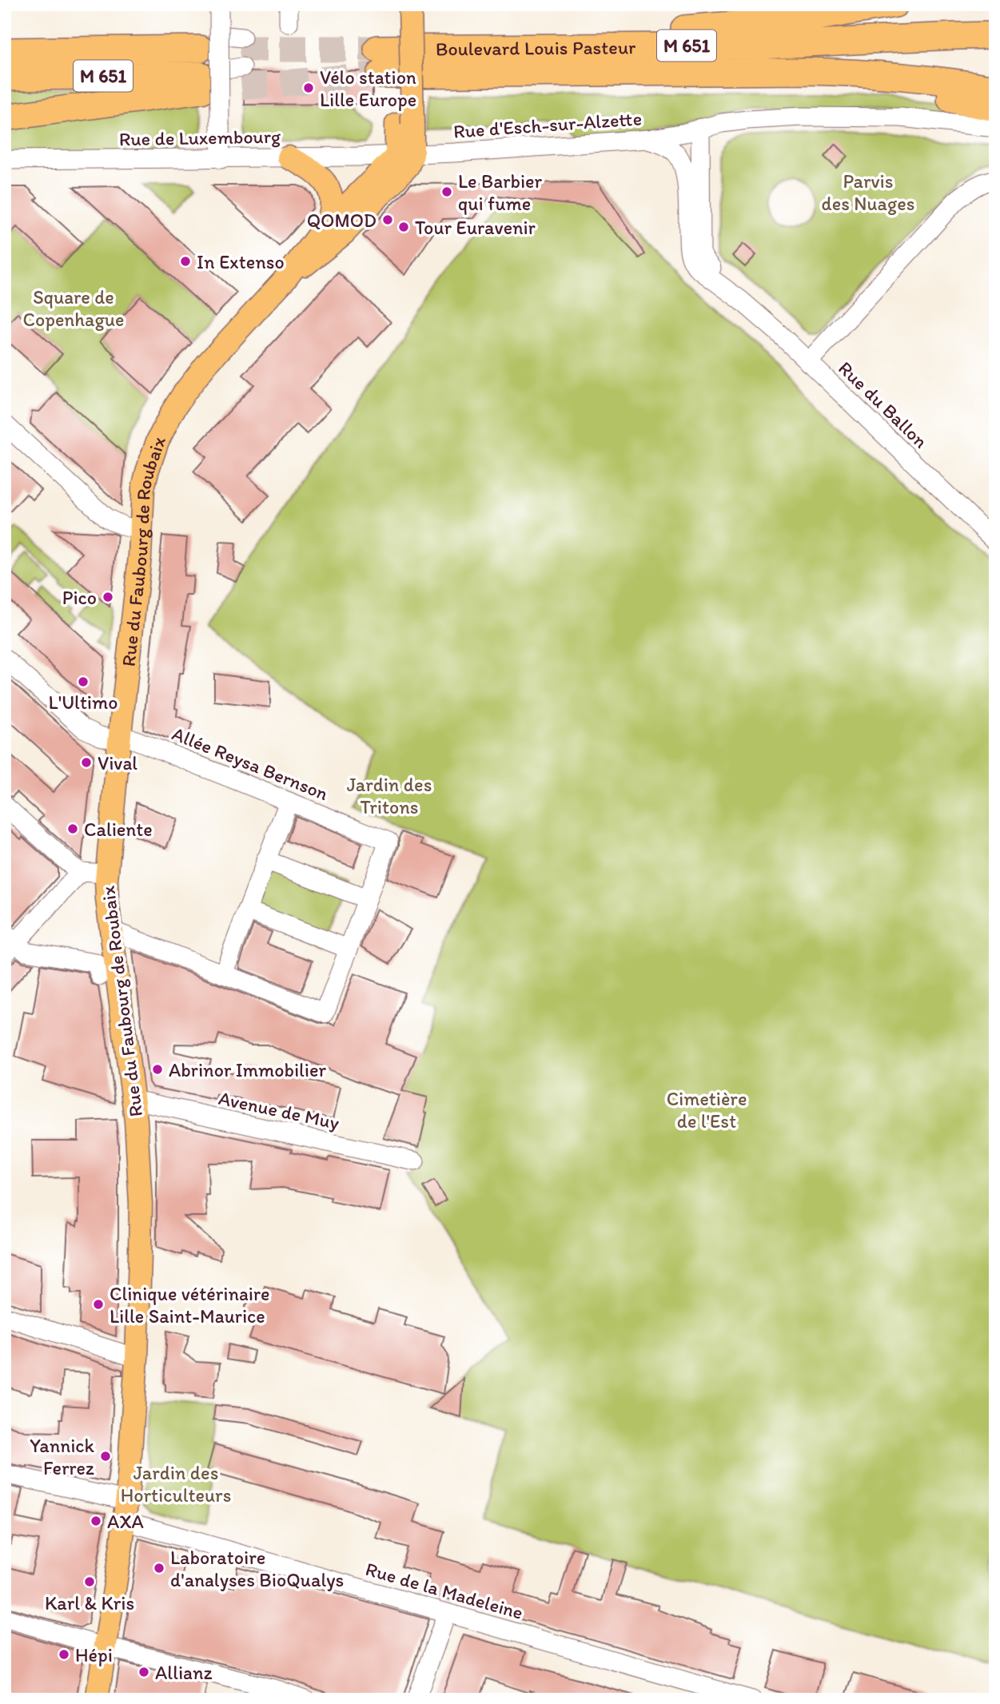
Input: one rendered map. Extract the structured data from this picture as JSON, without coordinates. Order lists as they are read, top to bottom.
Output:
{
  "streets": {
    "highway": ["M 651", "Boulevard Louis Pasteur"],
    "main road": ["Rue du Faubourg de Roubaix"],
    "street": [
      "Rue d'Esch-sur-Alzette",
      "Rue de Luxembourg",
      "Rue du Ballon",
      "Allée Reysa Bernson",
      "Avenue de Muy",
      "Rue de la Madeleine"
    ]
  },
  "crossings": [
    ["Rue d'Esch-sur-Alzette", "Rue de Luxembourg"],
    ["Rue d'Esch-sur-Alzette", "Rue du Ballon"],
    ["Rue d'Esch-sur-Alzette", "Rue du Faubourg de Roubaix"],
    ["Rue de Luxembourg", "Rue du Faubourg de Roubaix"],
    ["Rue du Faubourg de Roubaix", "Allée Reysa Bernson"],
    ["Rue du Faubourg de Roubaix", "Avenue de Muy"],
    ["Rue du Faubourg de Roubaix", "Rue de la Madeleine"]
  ],
  "parks": [
    "Parvis des Nuages",
    "Square de Copenhague",
    "Jardin des Tritons",
    "Cimetière de l'Est",
    "Jardin des Horticulteurs"
  ],
  "places": [
    "Vélo station Lille Europe",
    "Le Barbier qui fume",
    "QOMOD",
    "Tour Euravenir",
    "In Extenso",
    "Pico",
    "L'Ultimo",
    "Vival",
    "Caliente",
    "Abrinor Immobilier",
    "Clinique vétérinaire Lille Saint-Maurice",
    "Yannick Ferrez",
    "AXA",
    "Laboratoire d'analyses BioQualys",
    "Karl & Kris",
    "Hépi",
    "Allianz"
  ]
}
